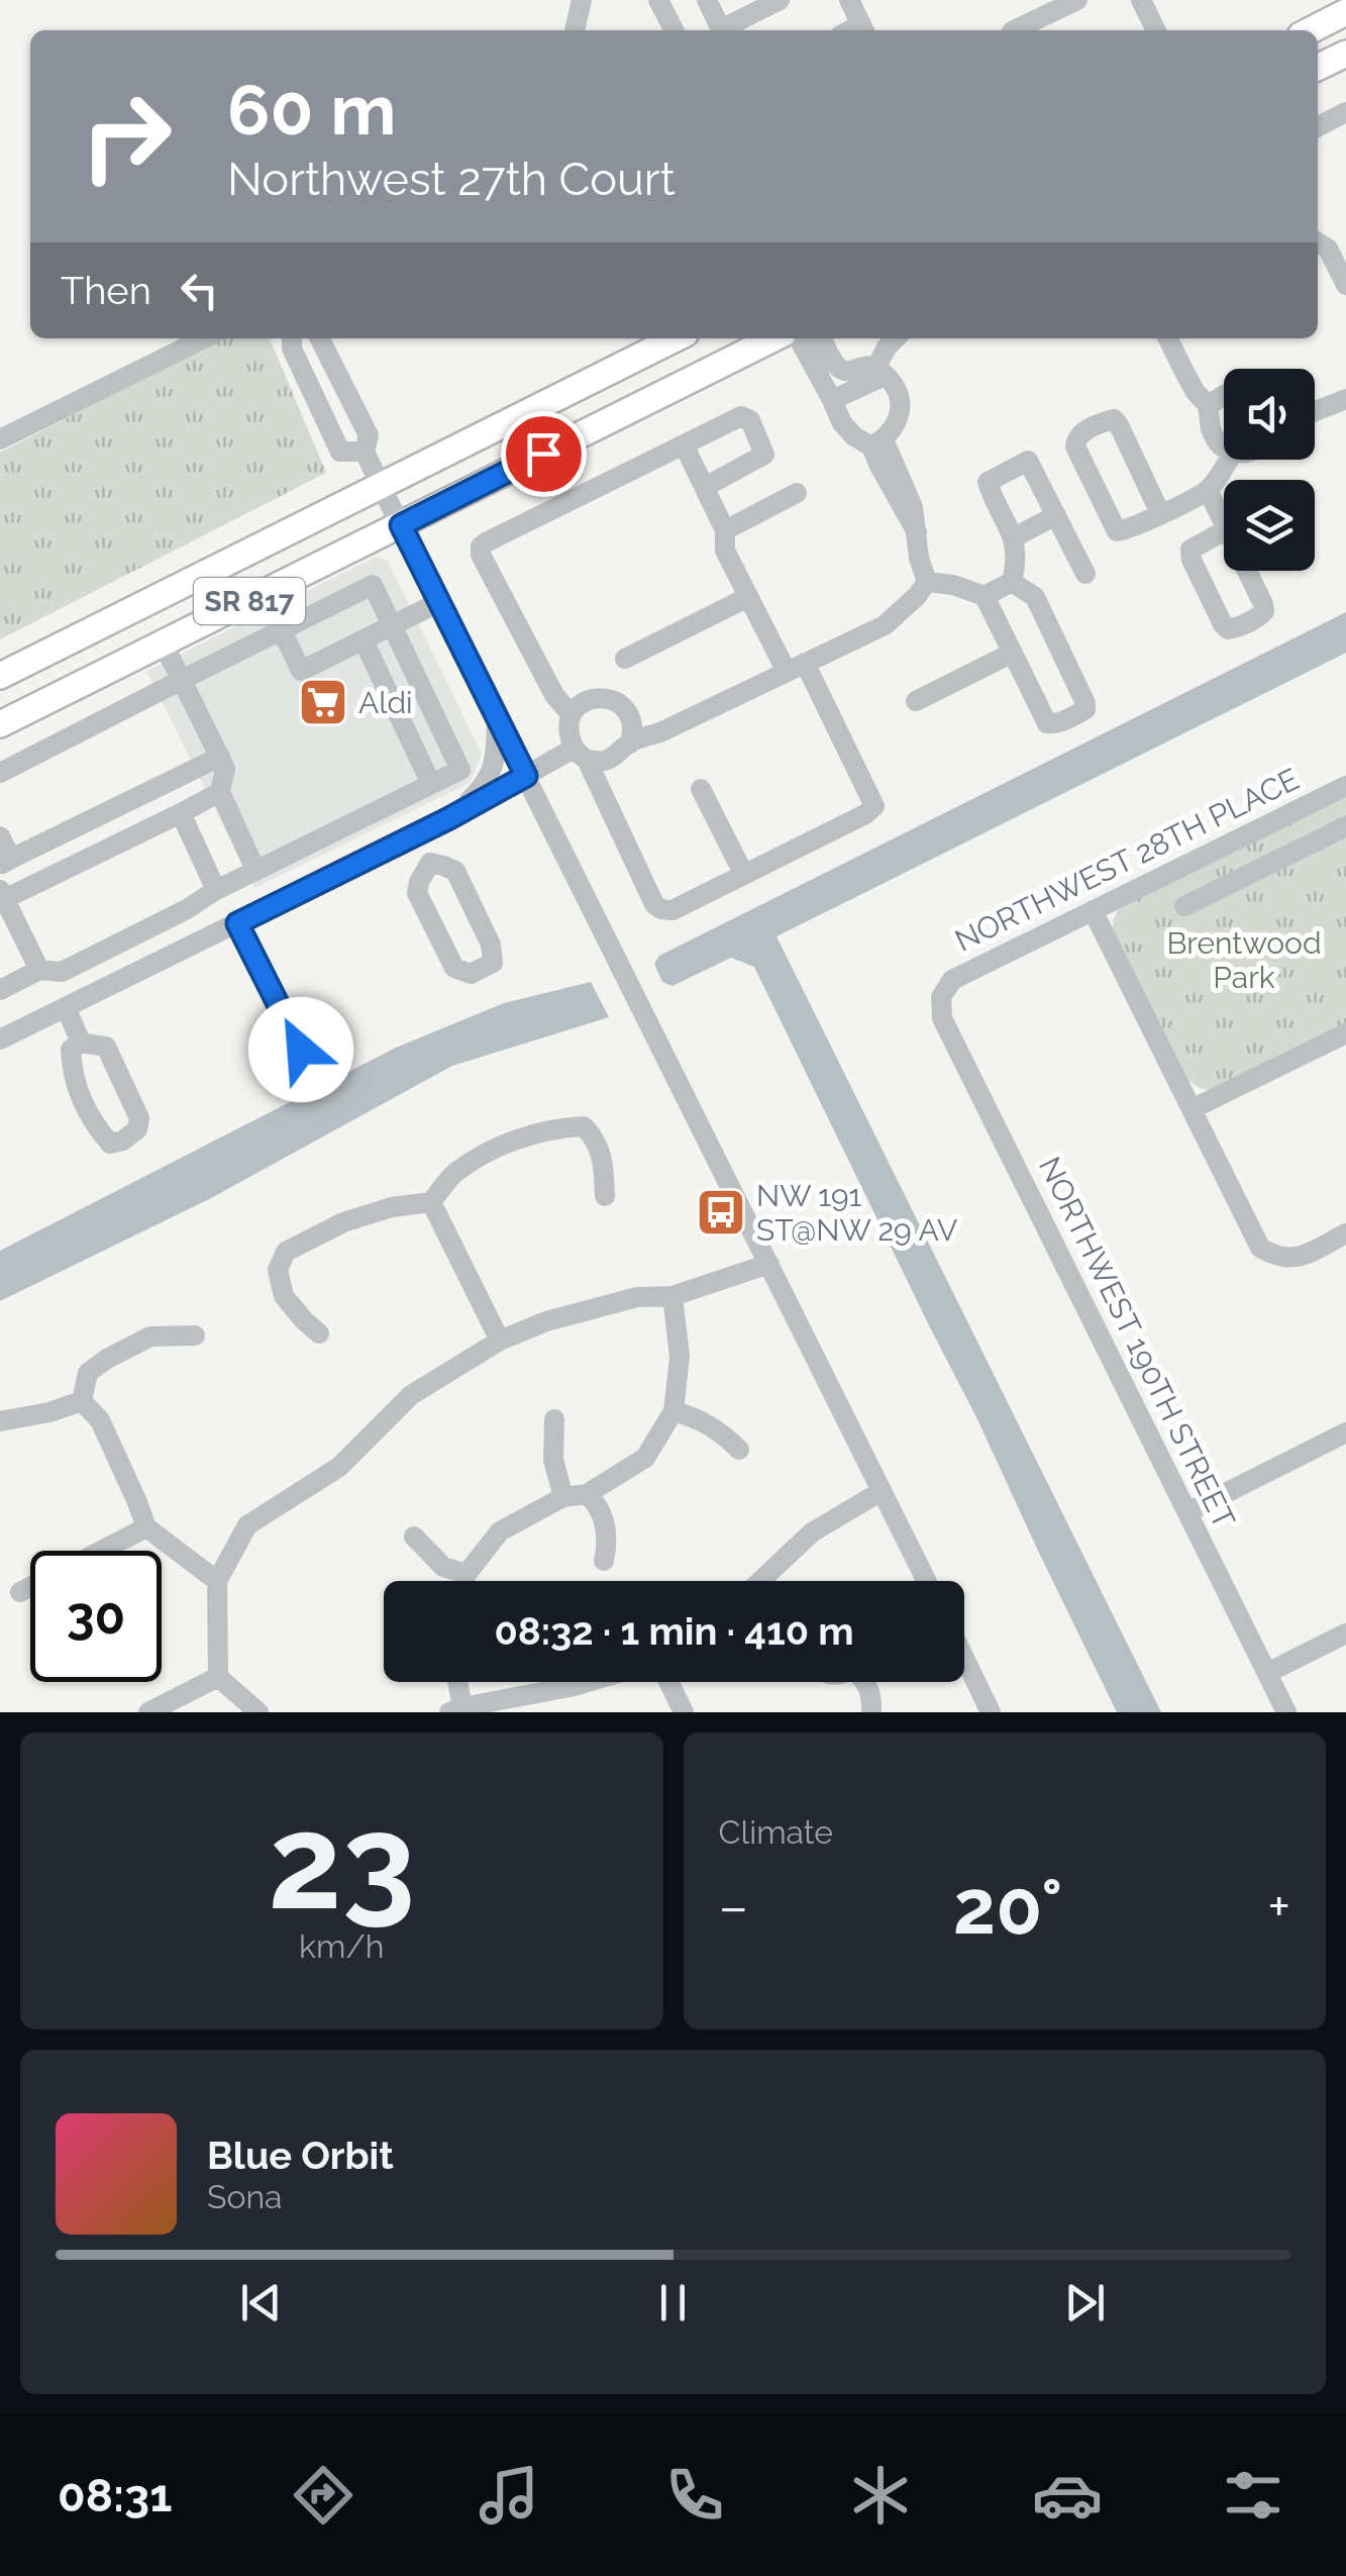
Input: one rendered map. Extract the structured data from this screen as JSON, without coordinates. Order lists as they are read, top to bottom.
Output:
{
  "streets": {
    "main road": ["SR 817"],
    "street": ["NORTHWEST 28TH PLACE", "NORTHWEST 190TH STREET"]
  },
  "crossings": [
    ["NORTHWEST 28TH PLACE", "NORTHWEST 190TH STREET"]
  ],
  "parks": ["Brentwood Park"],
  "places": {
    "supermarket": ["Aldi"],
    "bus stop": ["NW 191 ST@NW 29 AV"]
  },
  "page": {
    "turn": ["60 m", "Northwest 27th Court"],
    "then": "Then",
    "limit": "30",
    "trip": "08:32 · 1 min · 410 m",
    "tile": [
      ["23", "km/h"],
      "Climate"
    ],
    "heat": ["−", "20°", "+"],
    "song": ["Blue Orbit", "Sona"],
    "tabs": "08:31"
  }
}
